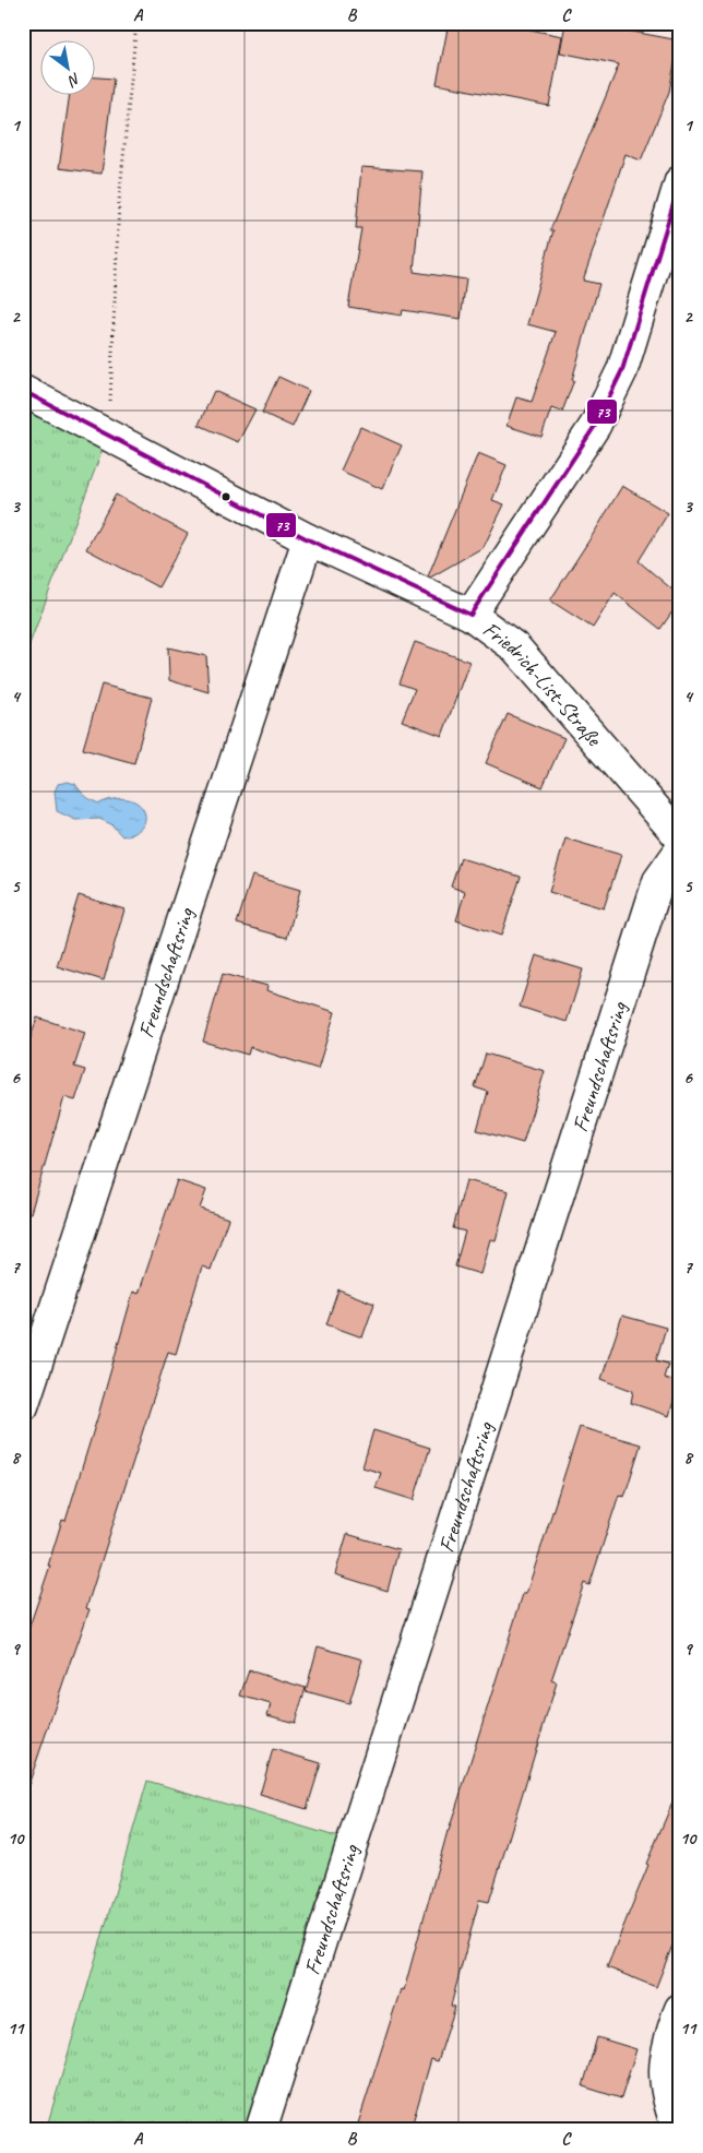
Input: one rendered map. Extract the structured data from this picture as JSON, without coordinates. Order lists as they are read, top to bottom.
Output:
{
  "streets": {
    "street": ["Friedrich-List-Straße", "Freundschaftsring"]
  },
  "crossings": [
    ["Friedrich-List-Straße", "Freundschaftsring"]
  ],
  "lines": ["transit line 73"],
  "north": "bottom right",
  "grid": {
    "columns": ["A", "B", "C"],
    "rows": [
      "1",
      "2",
      "3",
      "4",
      "5",
      "6",
      "7",
      "8",
      "9",
      "10",
      "11"
    ]
  }
}
